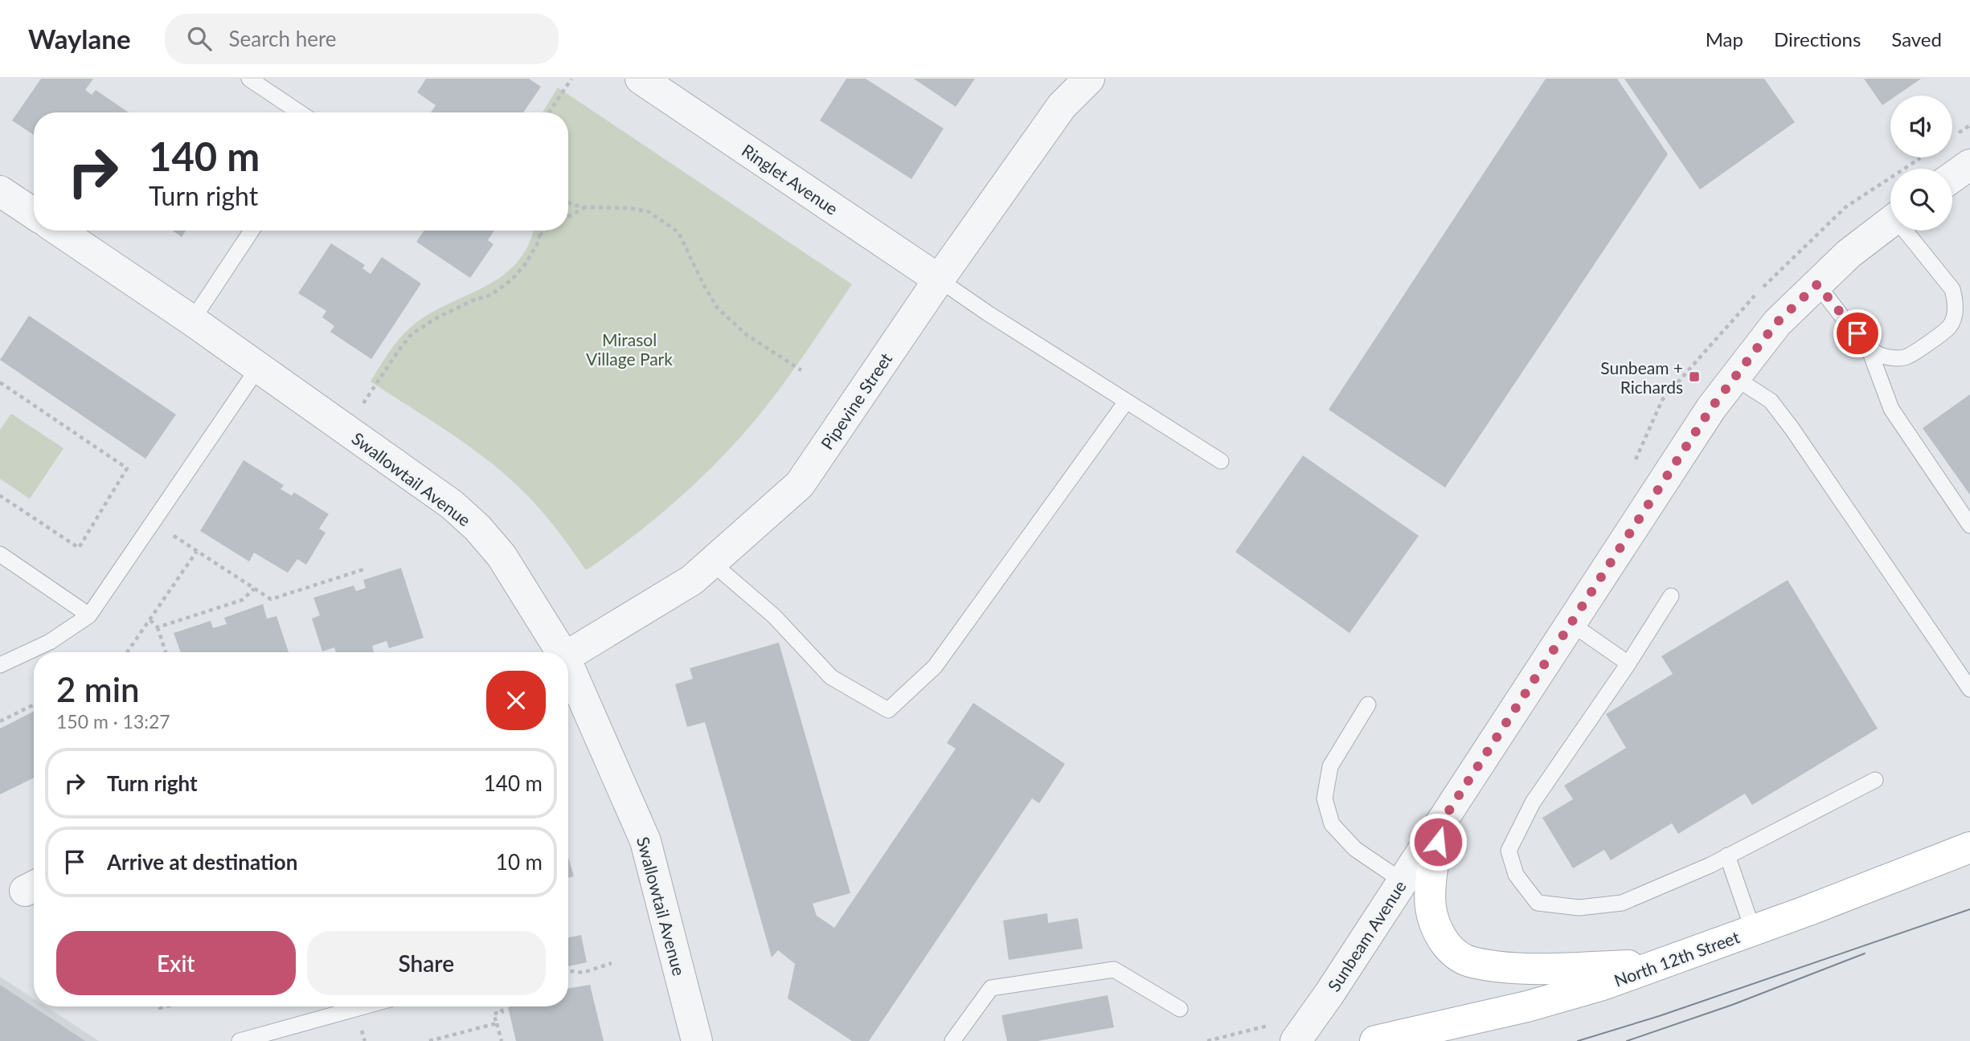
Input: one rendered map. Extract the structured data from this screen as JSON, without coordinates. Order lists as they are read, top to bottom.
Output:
{
  "streets": {
    "main road": ["North 12th Street"],
    "street": [
      "Ringlet Avenue",
      "Pipevine Street",
      "Swallowtail Avenue",
      "Sunbeam Avenue"
    ]
  },
  "crossings": [
    ["Ringlet Avenue", "Pipevine Street"]
  ],
  "parks": ["Mirasol Village Park"],
  "places": {
    "transit": ["Sunbeam + Richards"]
  },
  "page": {
    "header": "Waylane",
    "search": "Search here",
    "nav": ["Map", "Directions", "Saved"],
    "turn": ["140 m", "Turn right"],
    "heading": ["2 min", "150 m · 13:27"],
    "list": [
      {
        "name": "Turn right",
        "value": "140 m"
      },
      {
        "name": "Arrive at destination",
        "value": "10 m"
      }
    ],
    "buttons": ["Exit", "Share"]
  }
}
